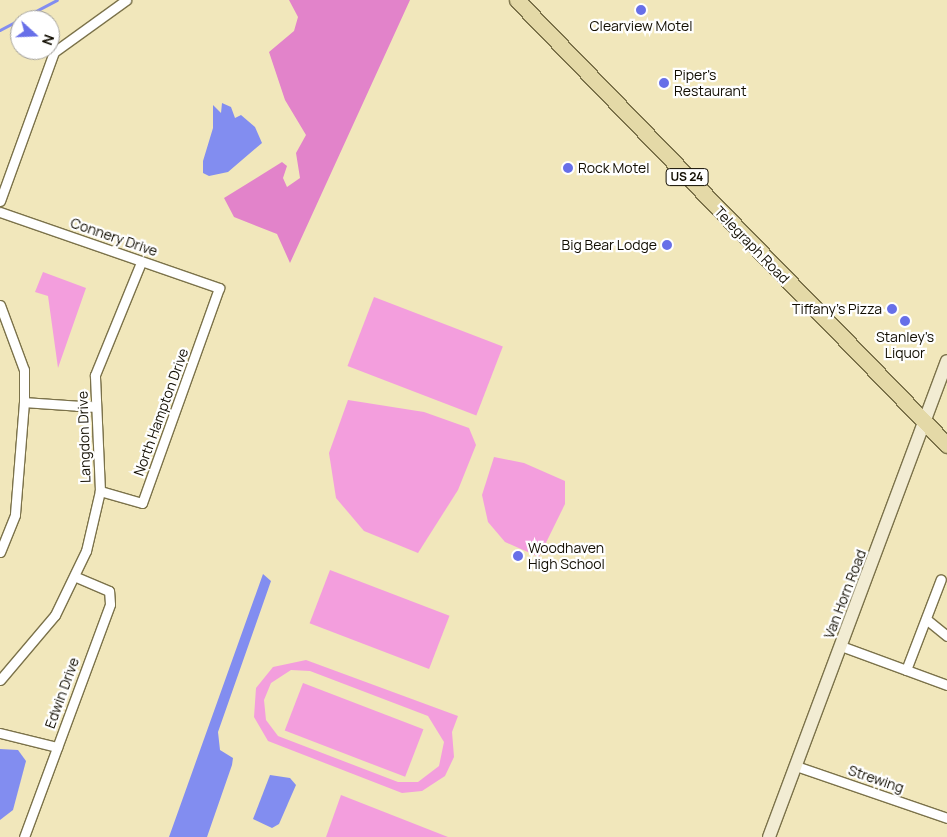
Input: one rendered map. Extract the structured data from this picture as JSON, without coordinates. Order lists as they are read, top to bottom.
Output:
{
  "streets": {
    "main road": ["US 24", "Telegraph Road", "Van Horn Road"],
    "street": [
      "Connery Drive",
      "North Hampton Drive",
      "Langdon Drive",
      "Edwin Drive",
      "Strewing"
    ]
  },
  "crossings": [
    ["Connery Drive", "North Hampton Drive"],
    ["Connery Drive", "Langdon Drive"],
    ["Telegraph Road", "Van Horn Road"],
    ["North Hampton Drive", "Langdon Drive"],
    ["Langdon Drive", "Edwin Drive"],
    ["Van Horn Road", "Strewing"]
  ],
  "places": [
    "Clearview Motel",
    "Piper's Restaurant",
    "Rock Motel",
    "Big Bear Lodge",
    "Tiffany's Pizza",
    "Stanley's Liquor",
    "Woodhaven High School"
  ],
  "north": "right"
}
